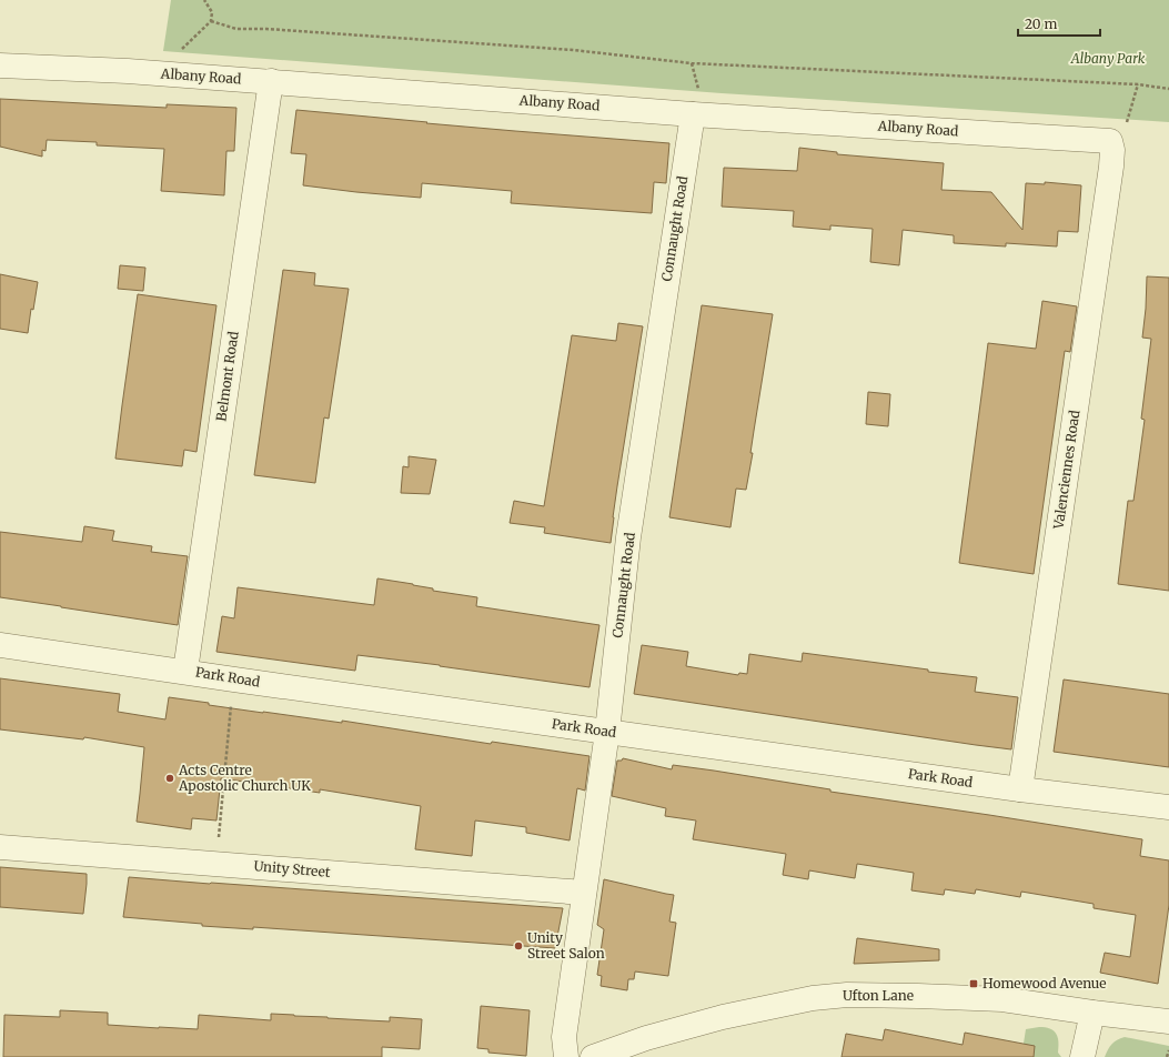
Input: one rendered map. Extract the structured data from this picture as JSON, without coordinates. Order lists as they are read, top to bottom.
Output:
{
  "streets": {
    "street": [
      "Albany Road",
      "Connaught Road",
      "Belmont Road",
      "Valenciennes Road",
      "Park Road",
      "Unity Street",
      "Ufton Lane"
    ]
  },
  "crossings": [
    ["Albany Road", "Connaught Road"],
    ["Albany Road", "Belmont Road"],
    ["Albany Road", "Valenciennes Road"],
    ["Connaught Road", "Park Road"],
    ["Connaught Road", "Unity Street"],
    ["Belmont Road", "Park Road"],
    ["Valenciennes Road", "Park Road"]
  ],
  "parks": ["Albany Park"],
  "places": {
    "other": ["Acts Centre Apostolic Church UK", "Unity Street Salon"],
    "transit": ["Homewood Avenue"]
  },
  "scale_bar": "20 m"
}
